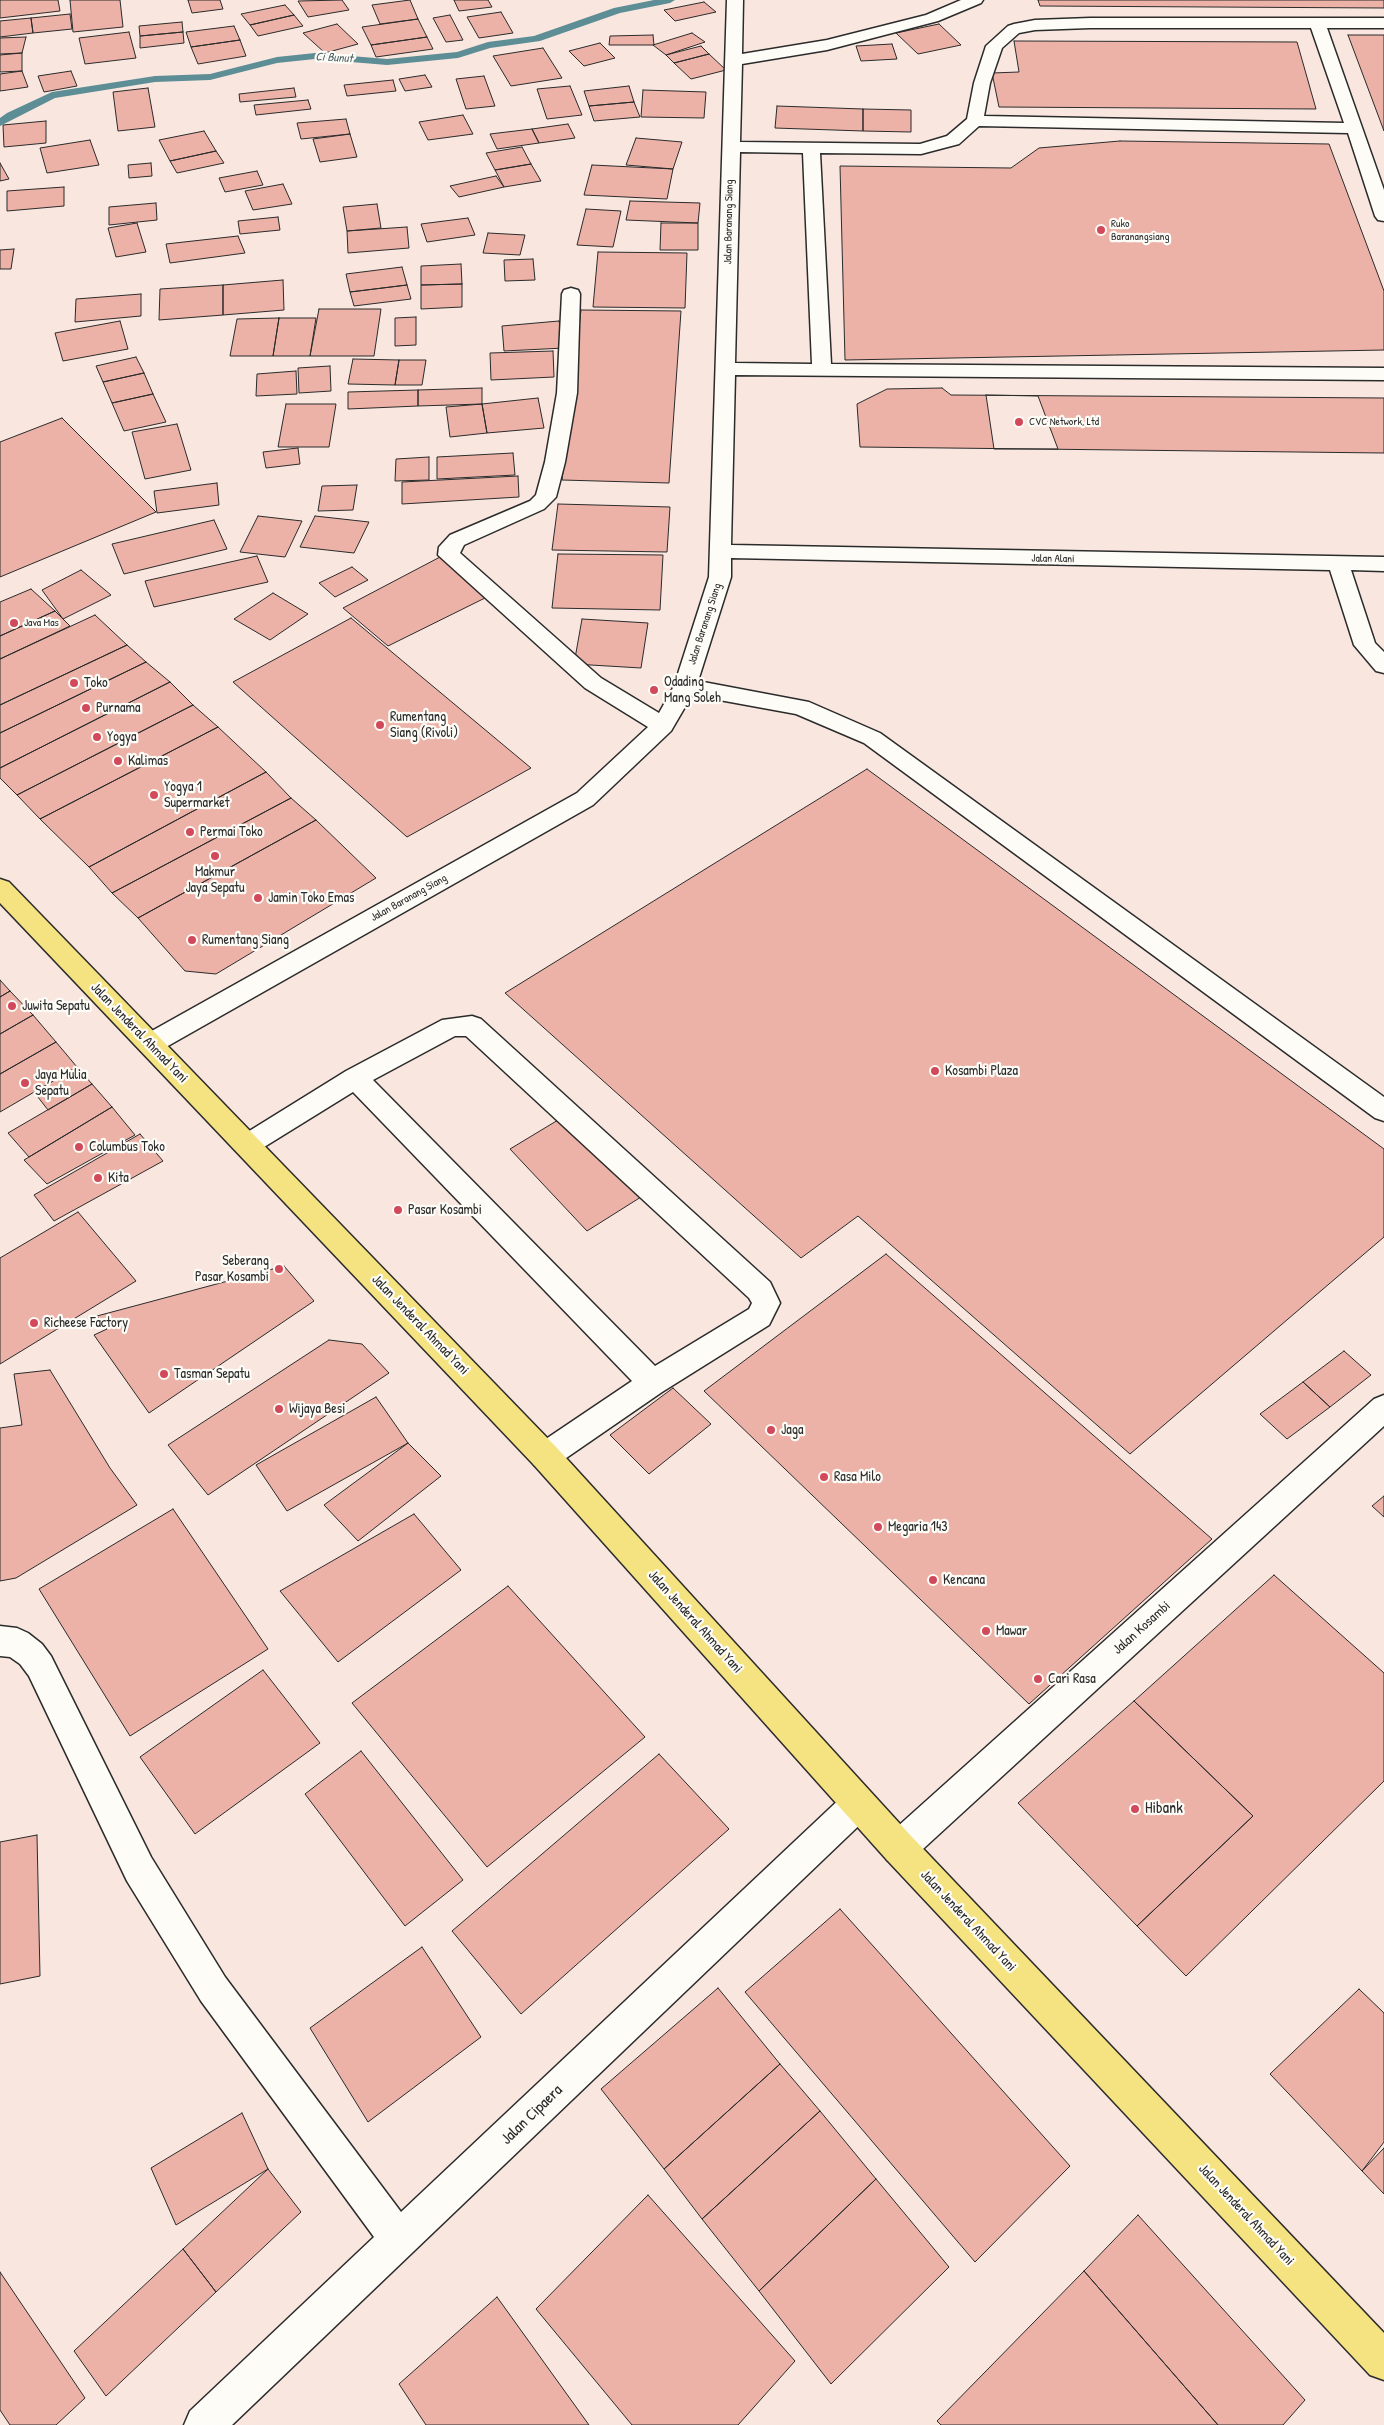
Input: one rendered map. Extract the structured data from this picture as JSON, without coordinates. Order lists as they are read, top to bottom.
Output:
{
  "streets": {
    "main road": ["Jalan Jenderal Ahmad Yani"],
    "street": [
      "Jalan Baranang Siang",
      "Jalan Alani",
      "Jalan Kosambi",
      "Jalan Cipaera"
    ]
  },
  "crossings": [
    ["Jalan Baranang Siang", "Jalan Alani"],
    ["Jalan Baranang Siang", "Jalan Jenderal Ahmad Yani"],
    ["Jalan Jenderal Ahmad Yani", "Jalan Kosambi"],
    ["Jalan Jenderal Ahmad Yani", "Jalan Cipaera"]
  ],
  "water": ["Ci Bunut"],
  "places": [
    "Ruko Baranangsiang",
    "CVC Network, Ltd",
    "Java Mas",
    "Toko",
    "Odading Mang Soleh",
    "Purnama",
    "Rumentang Siang (Rivoli)",
    "Yogya",
    "Kalimas",
    "Yogya 1 Supermarket",
    "Permai Toko",
    "Makmur Jaya Sepatu",
    "Jamin Toko Emas",
    "Rumentang Siang",
    "Juwita Sepatu",
    "Kosambi Plaza",
    "Jaya Mulia Sepatu",
    "Columbus Toko",
    "Kita",
    "Pasar Kosambi",
    "Seberang Pasar Kosambi",
    "Richeese Factory",
    "Tasman Sepatu",
    "Wijaya Besi",
    "Jaga",
    "Rasa Milo",
    "Megaria 143",
    "Kencana",
    "Mawar",
    "Cari Rasa",
    "Hibank"
  ]
}
